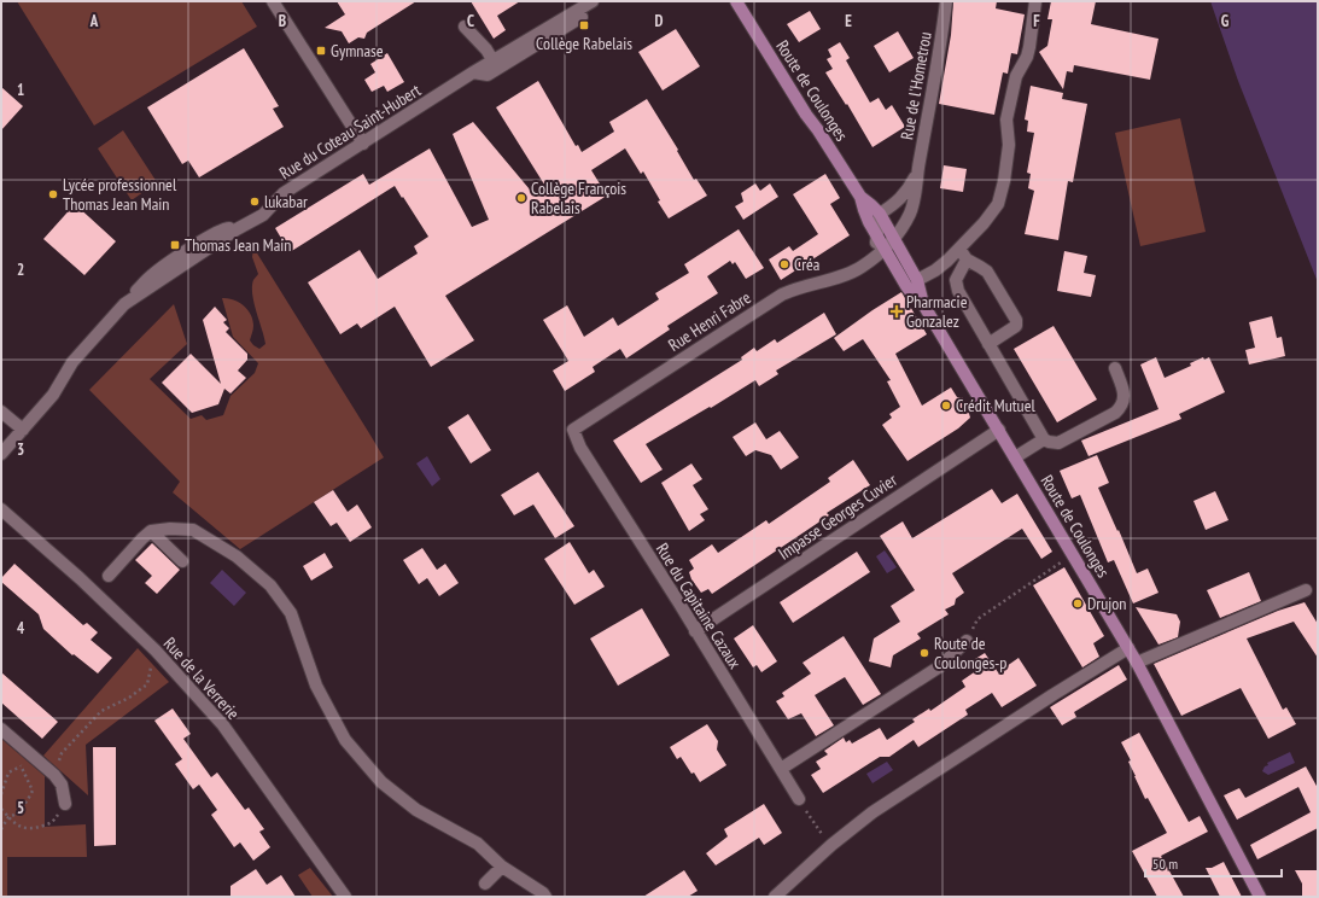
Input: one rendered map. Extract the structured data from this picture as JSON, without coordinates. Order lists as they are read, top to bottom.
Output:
{
  "streets": {
    "main road": ["Route de Coulonges"],
    "street": [
      "Rue de l'Hometrou",
      "Rue du Coteau Saint-Hubert",
      "Rue Henri Fabre",
      "Impasse Georges Cuvier",
      "Rue du Capitaine Cazaux",
      "Rue de la Verrerie"
    ]
  },
  "crossings": [
    ["Rue de l'Hometrou", "Route de Coulonges"],
    ["Rue de l'Hometrou", "Rue Henri Fabre"],
    ["Route de Coulonges", "Rue Henri Fabre"],
    ["Route de Coulonges", "Impasse Georges Cuvier"],
    ["Rue Henri Fabre", "Rue du Capitaine Cazaux"],
    ["Impasse Georges Cuvier", "Rue du Capitaine Cazaux"]
  ],
  "places": {
    "transit": ["Collège Rabelais", "Gymnase", "Thomas Jean Main"],
    "other": [
      "Lycée professionnel Thomas Jean Main",
      "Collège François Rabelais",
      "lukabar",
      "Créa",
      "Crédit Mutuel",
      "Drujon",
      "Route de Coulonges-p"
    ],
    "health": ["Pharmacie Gonzalez"]
  },
  "scale_bar": "50 m",
  "grid": {
    "columns": [
      "A",
      "B",
      "C",
      "D",
      "E",
      "F",
      "G"
    ],
    "rows": [
      "1",
      "2",
      "3",
      "4",
      "5"
    ]
  }
}
